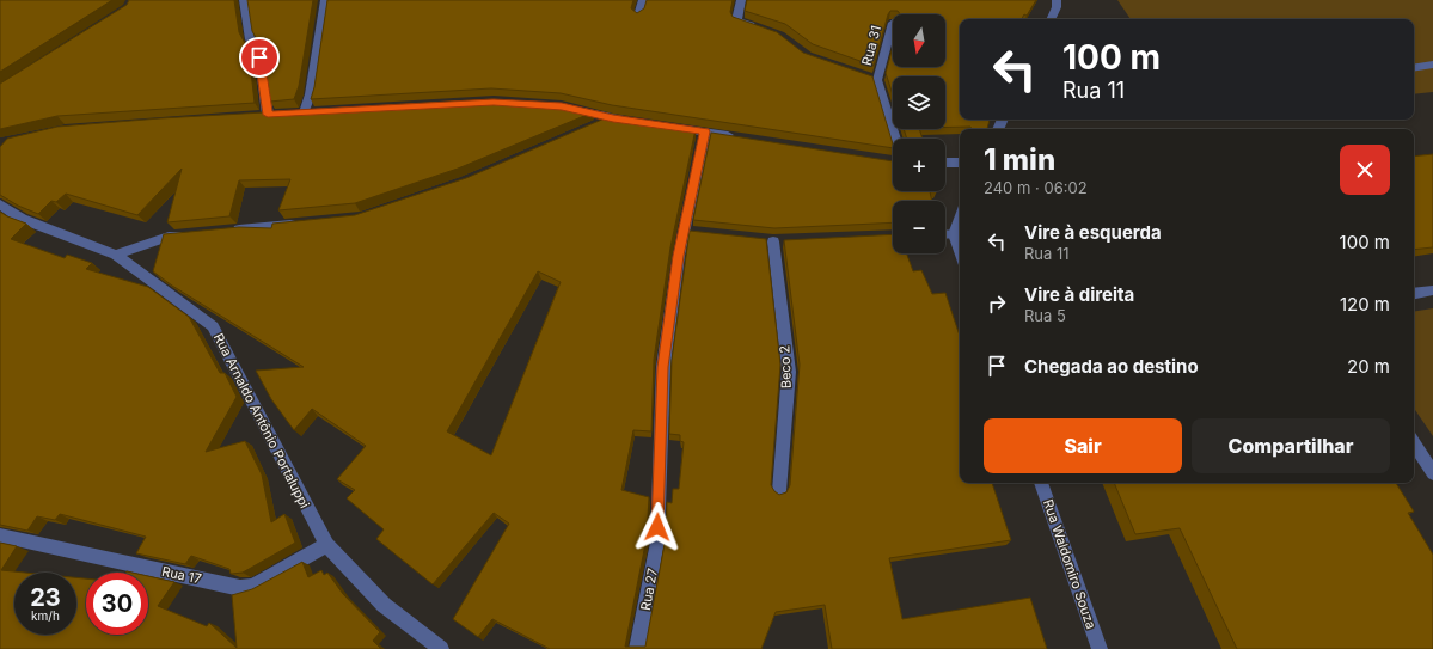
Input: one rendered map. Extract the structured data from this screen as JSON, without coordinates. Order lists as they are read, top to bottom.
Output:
{
  "streets": {
    "street": [
      "Rua 31",
      "Beco 2",
      "Rua Arnaldo Antônio Portaluppi",
      "Rua Waldomiro Souza",
      "Rua 17",
      "Rua 27"
    ]
  },
  "crossings": [
    ["Rua Arnaldo Antônio Portaluppi", "Rua 17"]
  ],
  "north": "bottom",
  "page": {
    "map_buttons": ["+", "−"],
    "turn": ["100 m", "Rua 11"],
    "heading": ["1 min", "240 m · 06:02"],
    "list": [
      {
        "name": "Vire à esquerda",
        "note": "Rua 11",
        "value": "100 m"
      },
      {
        "name": "Vire à direita",
        "note": "Rua 5",
        "value": "120 m"
      },
      {
        "name": "Chegada ao destino",
        "value": "20 m"
      }
    ],
    "buttons": ["Sair", "Compartilhar"],
    "speed": "23 km/h",
    "limit": "30"
  }
}
